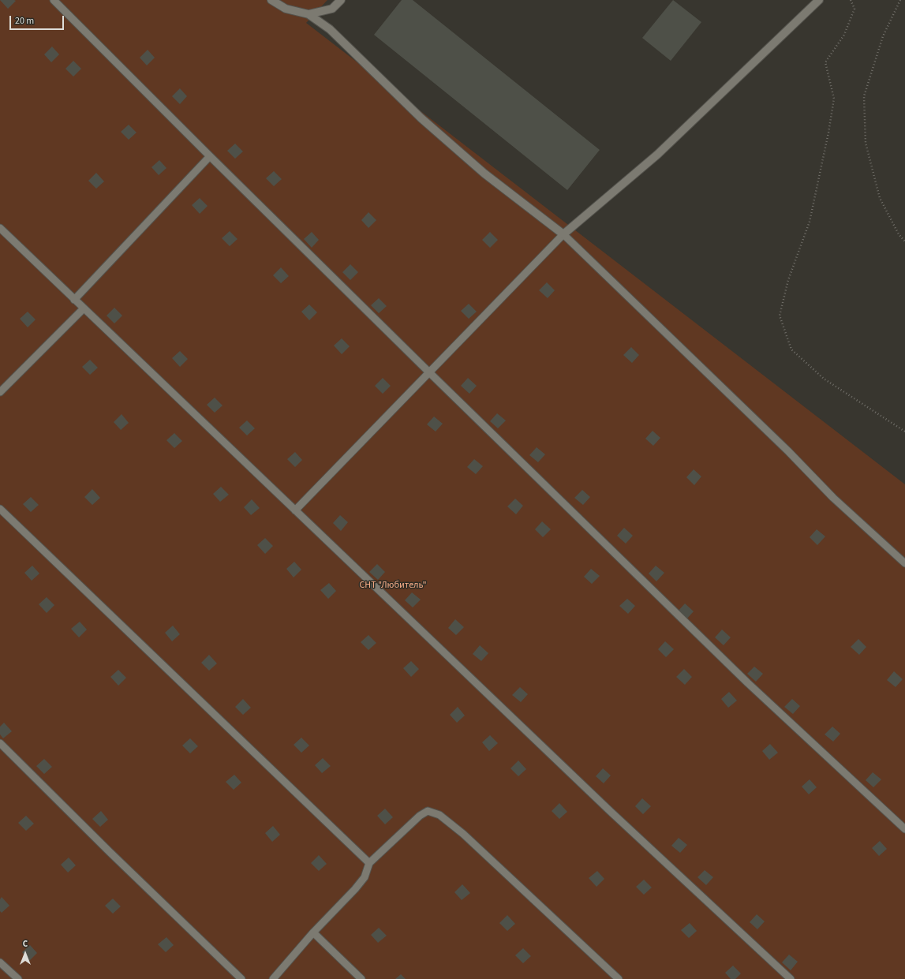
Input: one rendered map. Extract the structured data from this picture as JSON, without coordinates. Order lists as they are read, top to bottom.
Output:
{
  "parks": ["СНТ \"Любитель\""],
  "scale_bar": "20 m",
  "north": "top"
}
